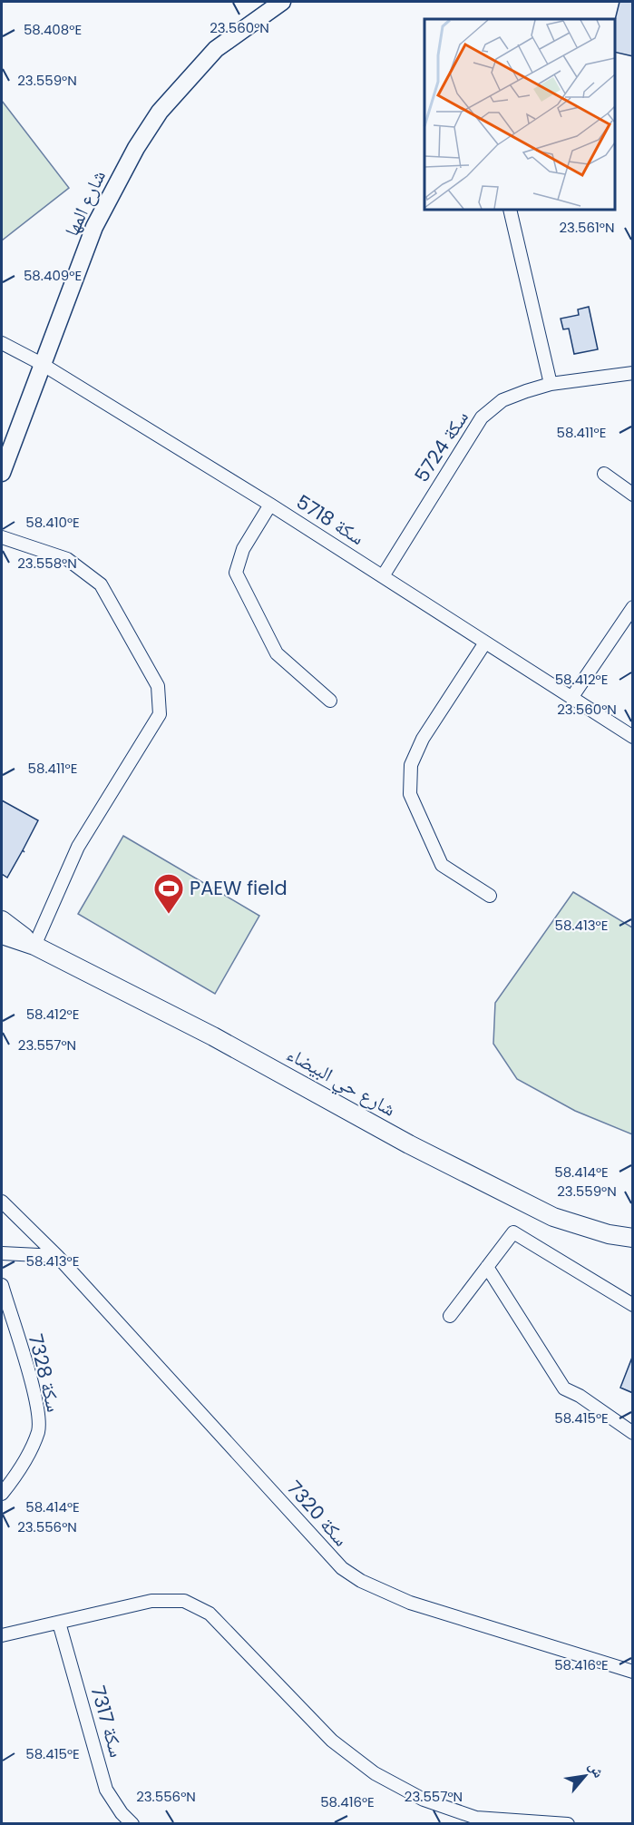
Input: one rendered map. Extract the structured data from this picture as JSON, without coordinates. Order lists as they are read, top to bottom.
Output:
{
  "streets": {
    "main road": ["شارع حي البيضاء"],
    "street": [
      "شارع المها",
      "سكة 5724",
      "سكة 5718",
      "سكة 7328",
      "سكة 7320",
      "سكة 7317"
    ]
  },
  "crossings": [
    ["شارع المها", "سكة 5718"],
    ["سكة 5724", "سكة 5718"]
  ],
  "places": {
    "sports": ["PAEW field"]
  },
  "north": "top right",
  "coordinates": [
    "23.560°N",
    "58.408°E",
    "23.559°N",
    "23.561°N",
    "58.409°E",
    "58.411°E",
    "58.410°E",
    "23.558°N",
    "58.412°E",
    "58.413°E",
    "23.557°N",
    "58.414°E",
    "58.415°E",
    "23.556°N",
    "58.416°E"
  ]
}
